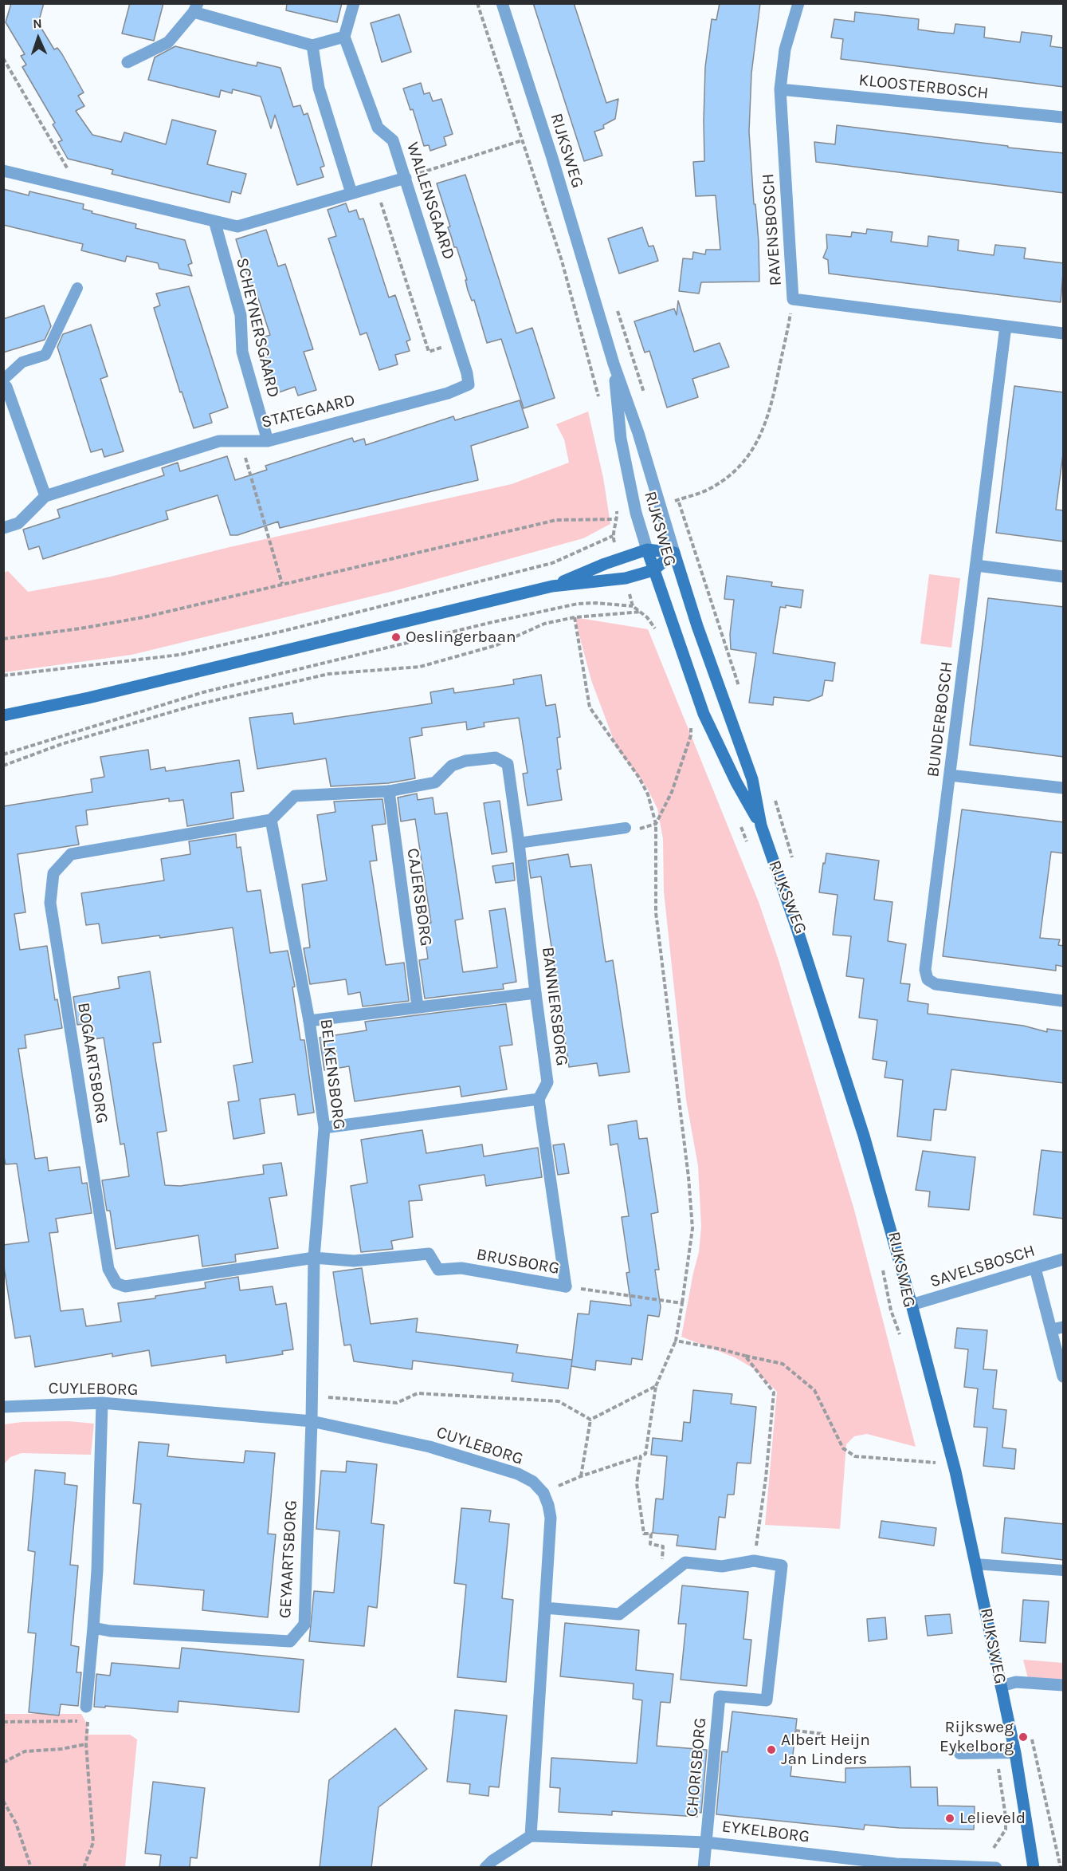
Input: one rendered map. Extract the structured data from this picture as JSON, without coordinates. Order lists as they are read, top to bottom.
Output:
{
  "streets": {
    "main road": ["RIJKSWEG"],
    "street": [
      "KLOOSTERBOSCH",
      "WALLENSGAARD",
      "RAVENSBOSCH",
      "SCHEYNERSGAARD",
      "STATEGAARD",
      "BUNDERBOSCH",
      "CAJERSBORG",
      "BANNIERSBORG",
      "BOGAARTSBORG",
      "BELKENSBORG",
      "BRUSBORG",
      "SAVELSBOSCH",
      "CUYLEBORG",
      "GEYAARTSBORG",
      "CHORISBORG",
      "EYKELBORG"
    ]
  },
  "crossings": [
    ["KLOOSTERBOSCH", "RAVENSBOSCH"],
    ["RIJKSWEG", "SAVELSBOSCH"],
    ["WALLENSGAARD", "STATEGAARD"],
    ["RAVENSBOSCH", "BUNDERBOSCH"],
    ["SCHEYNERSGAARD", "STATEGAARD"],
    ["CAJERSBORG", "BANNIERSBORG"],
    ["BANNIERSBORG", "BOGAARTSBORG"],
    ["BANNIERSBORG", "BELKENSBORG"],
    ["BANNIERSBORG", "BRUSBORG"],
    ["BOGAARTSBORG", "BELKENSBORG"],
    ["BOGAARTSBORG", "BRUSBORG"],
    ["BELKENSBORG", "BRUSBORG"],
    ["BELKENSBORG", "CUYLEBORG"],
    ["BELKENSBORG", "GEYAARTSBORG"],
    ["CUYLEBORG", "GEYAARTSBORG"],
    ["CHORISBORG", "EYKELBORG"]
  ],
  "places": [
    "Oeslingerbaan",
    "Rijksweg Eykelborg",
    "Albert Heijn Jan Linders",
    "Lelieveld"
  ],
  "north": "top"
}
